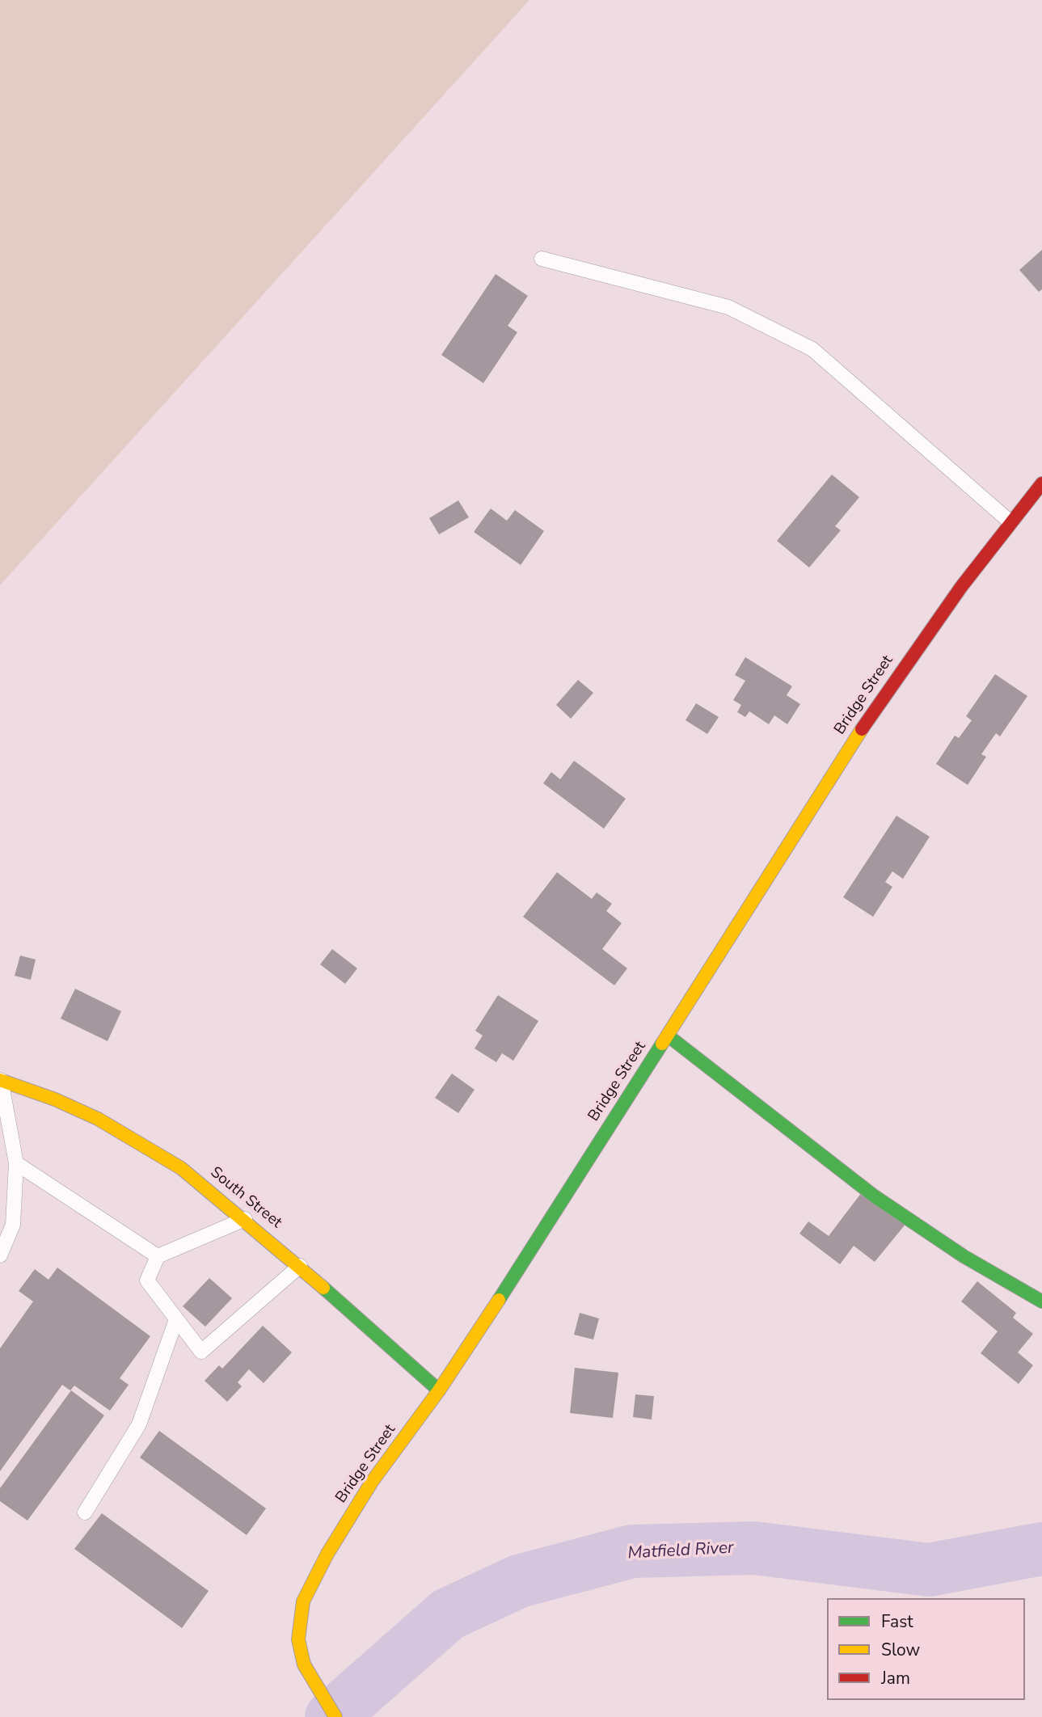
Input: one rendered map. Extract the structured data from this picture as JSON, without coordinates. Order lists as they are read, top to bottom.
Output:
{
  "streets": {
    "street": ["Bridge Street", "South Street"]
  },
  "crossings": [
    ["Bridge Street", "South Street"]
  ],
  "water": ["Matfield River"],
  "legend": ["Fast", "Slow", "Jam"]
}
